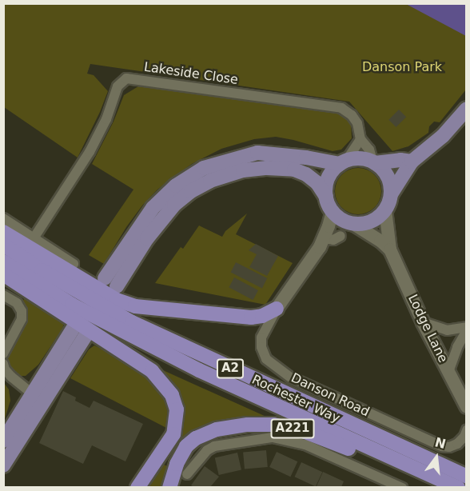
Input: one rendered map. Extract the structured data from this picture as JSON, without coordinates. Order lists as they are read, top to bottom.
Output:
{
  "streets": {
    "highway": ["A2", "Rochester Way", "A221"],
    "street": ["Lakeside Close", "Lodge Lane", "Danson Road"]
  },
  "crossings": [
    ["Lakeside Close", "Lodge Lane"],
    ["Lakeside Close", "Danson Road"],
    ["Lodge Lane", "Danson Road"]
  ],
  "parks": ["Danson Park"],
  "north": "top"
}
